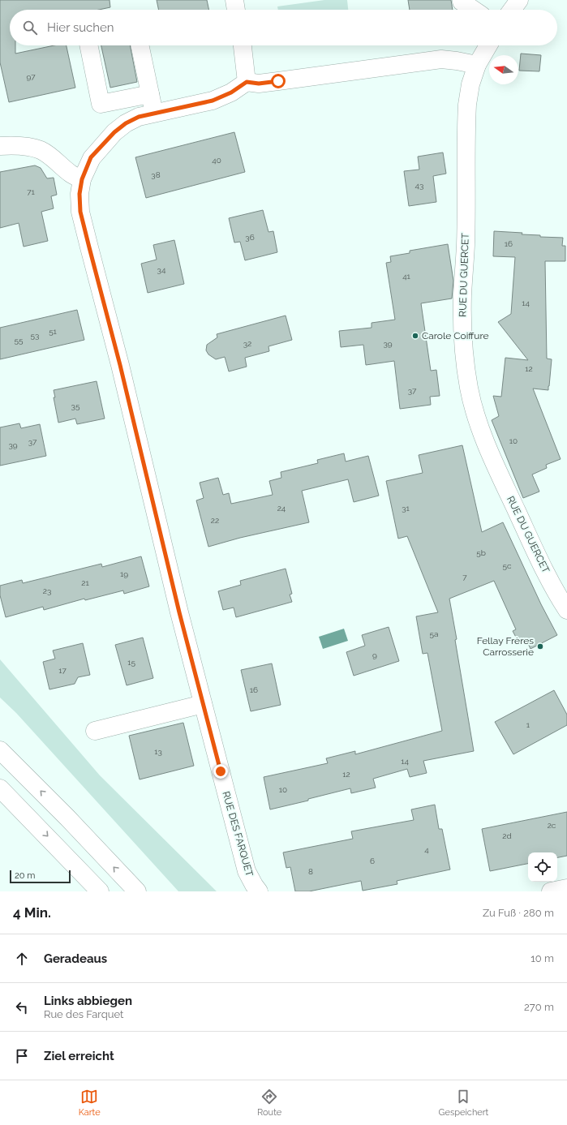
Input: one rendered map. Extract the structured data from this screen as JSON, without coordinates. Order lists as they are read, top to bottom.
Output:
{
  "streets": {
    "main road": ["RUE DU GUERCET", "RUE DES FARQUET"]
  },
  "places": ["Carole Coiffure", "Fellay Frères Carrosserie"],
  "house_numbers": [
    "97",
    "40",
    "38",
    "43",
    "71",
    "36",
    "16",
    "34",
    "41",
    "14",
    "51",
    "53",
    "55",
    "32",
    "39",
    "12",
    "37",
    "35",
    "10",
    "37",
    "39",
    "24",
    "31",
    "22",
    "5b",
    "5c",
    "19",
    "7",
    "21",
    "23",
    "5a",
    "9",
    "15",
    "17",
    "16",
    "1",
    "13",
    "14",
    "12",
    "10",
    "2c",
    "2d",
    "4",
    "6",
    "8"
  ],
  "scale_bar": "20 m",
  "north": "left",
  "page": {
    "search": "Hier suchen",
    "scale": "20 m",
    "heading": ["4 Min.", "Zu Fuß · 280 m"],
    "list": [
      ["Geradeaus", "10 m"],
      ["Links abbiegen", "Rue des Farquet", "270 m"],
      "Ziel erreicht"
    ],
    "nav": ["Karte", "Route", "Gespeichert"]
  }
}
